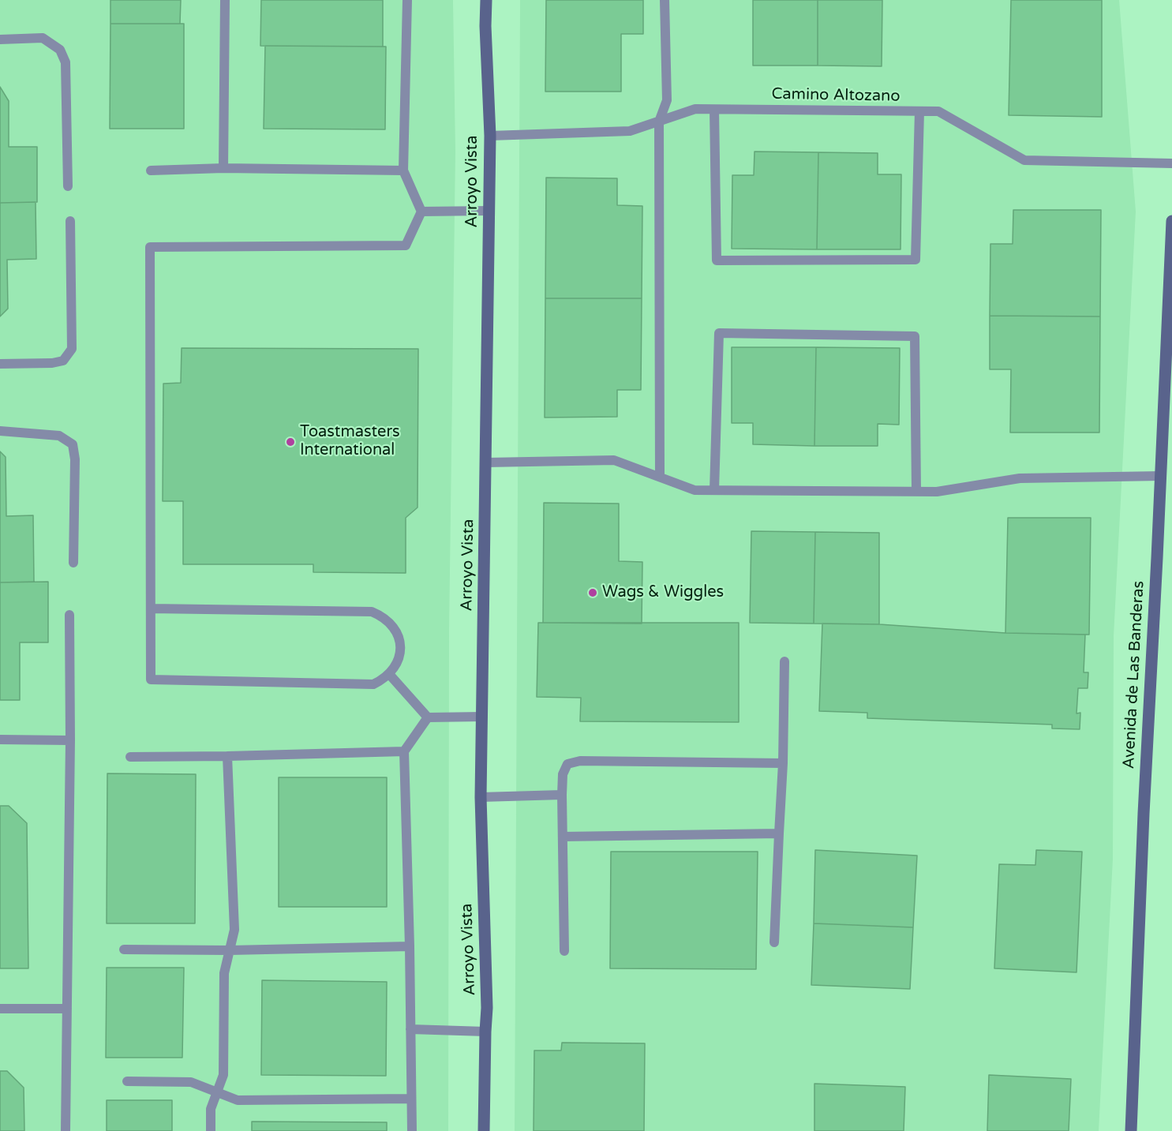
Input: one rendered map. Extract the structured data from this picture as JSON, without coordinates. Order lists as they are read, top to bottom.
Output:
{
  "streets": {
    "main road": ["Arroyo Vista", "Avenida de Las Banderas"],
    "lane": ["Camino Altozano"]
  },
  "crossings": [
    ["Camino Altozano", "Arroyo Vista"]
  ],
  "places": ["Toastmasters International", "Wags & Wiggles"]
}
